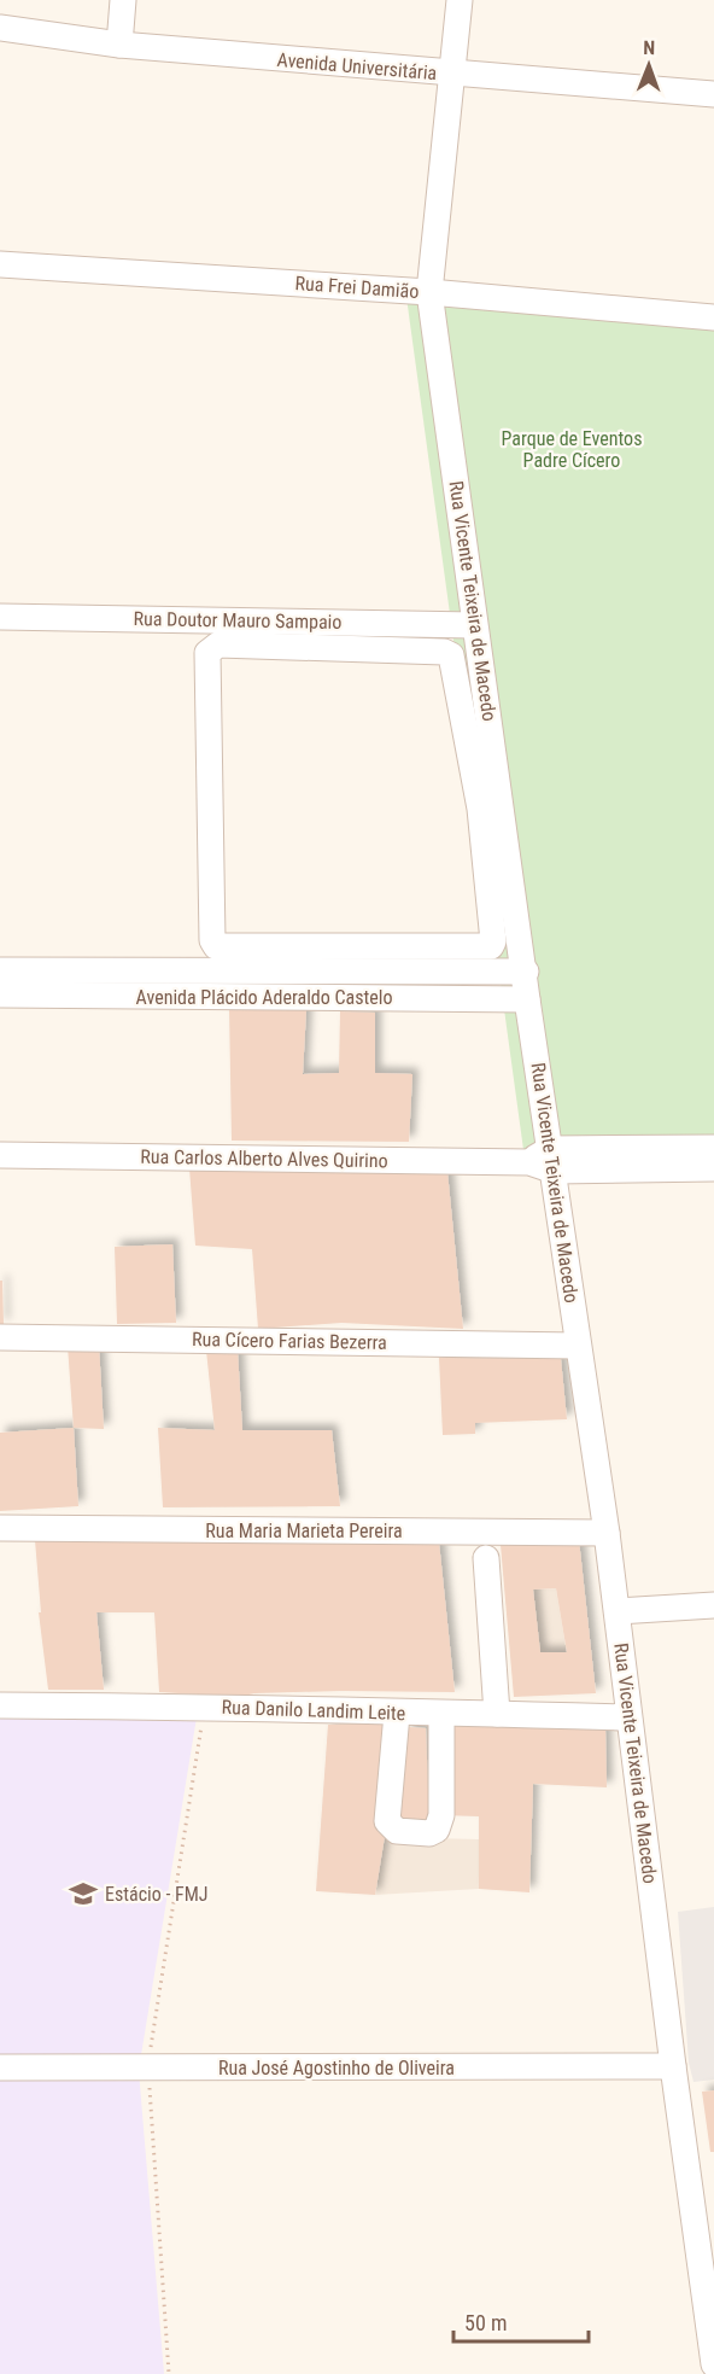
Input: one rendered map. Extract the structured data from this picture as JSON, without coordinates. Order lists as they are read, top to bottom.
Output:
{
  "streets": {
    "street": [
      "Avenida Universitária",
      "Rua Frei Damião",
      "Rua Vicente Teixeira de Macedo",
      "Rua Doutor Mauro Sampaio",
      "Avenida Plácido Aderaldo Castelo",
      "Rua Carlos Alberto Alves Quirino",
      "Rua Cícero Farias Bezerra",
      "Rua Maria Marieta Pereira",
      "Rua Danilo Landim Leite",
      "Rua José Agostinho de Oliveira"
    ]
  },
  "crossings": [
    ["Avenida Universitária", "Rua Vicente Teixeira de Macedo"],
    ["Rua Frei Damião", "Rua Vicente Teixeira de Macedo"],
    ["Rua Vicente Teixeira de Macedo", "Rua Doutor Mauro Sampaio"],
    ["Rua Vicente Teixeira de Macedo", "Avenida Plácido Aderaldo Castelo"],
    ["Rua Vicente Teixeira de Macedo", "Rua Carlos Alberto Alves Quirino"],
    ["Rua Vicente Teixeira de Macedo", "Rua Cícero Farias Bezerra"],
    ["Rua Vicente Teixeira de Macedo", "Rua Maria Marieta Pereira"],
    ["Rua Vicente Teixeira de Macedo", "Rua Danilo Landim Leite"],
    ["Rua Vicente Teixeira de Macedo", "Rua José Agostinho de Oliveira"]
  ],
  "parks": ["Parque de Eventos Padre Cícero"],
  "places": {
    "school or university": ["Estácio - FMJ"]
  },
  "scale_bar": "50 m",
  "north": "top"
}
